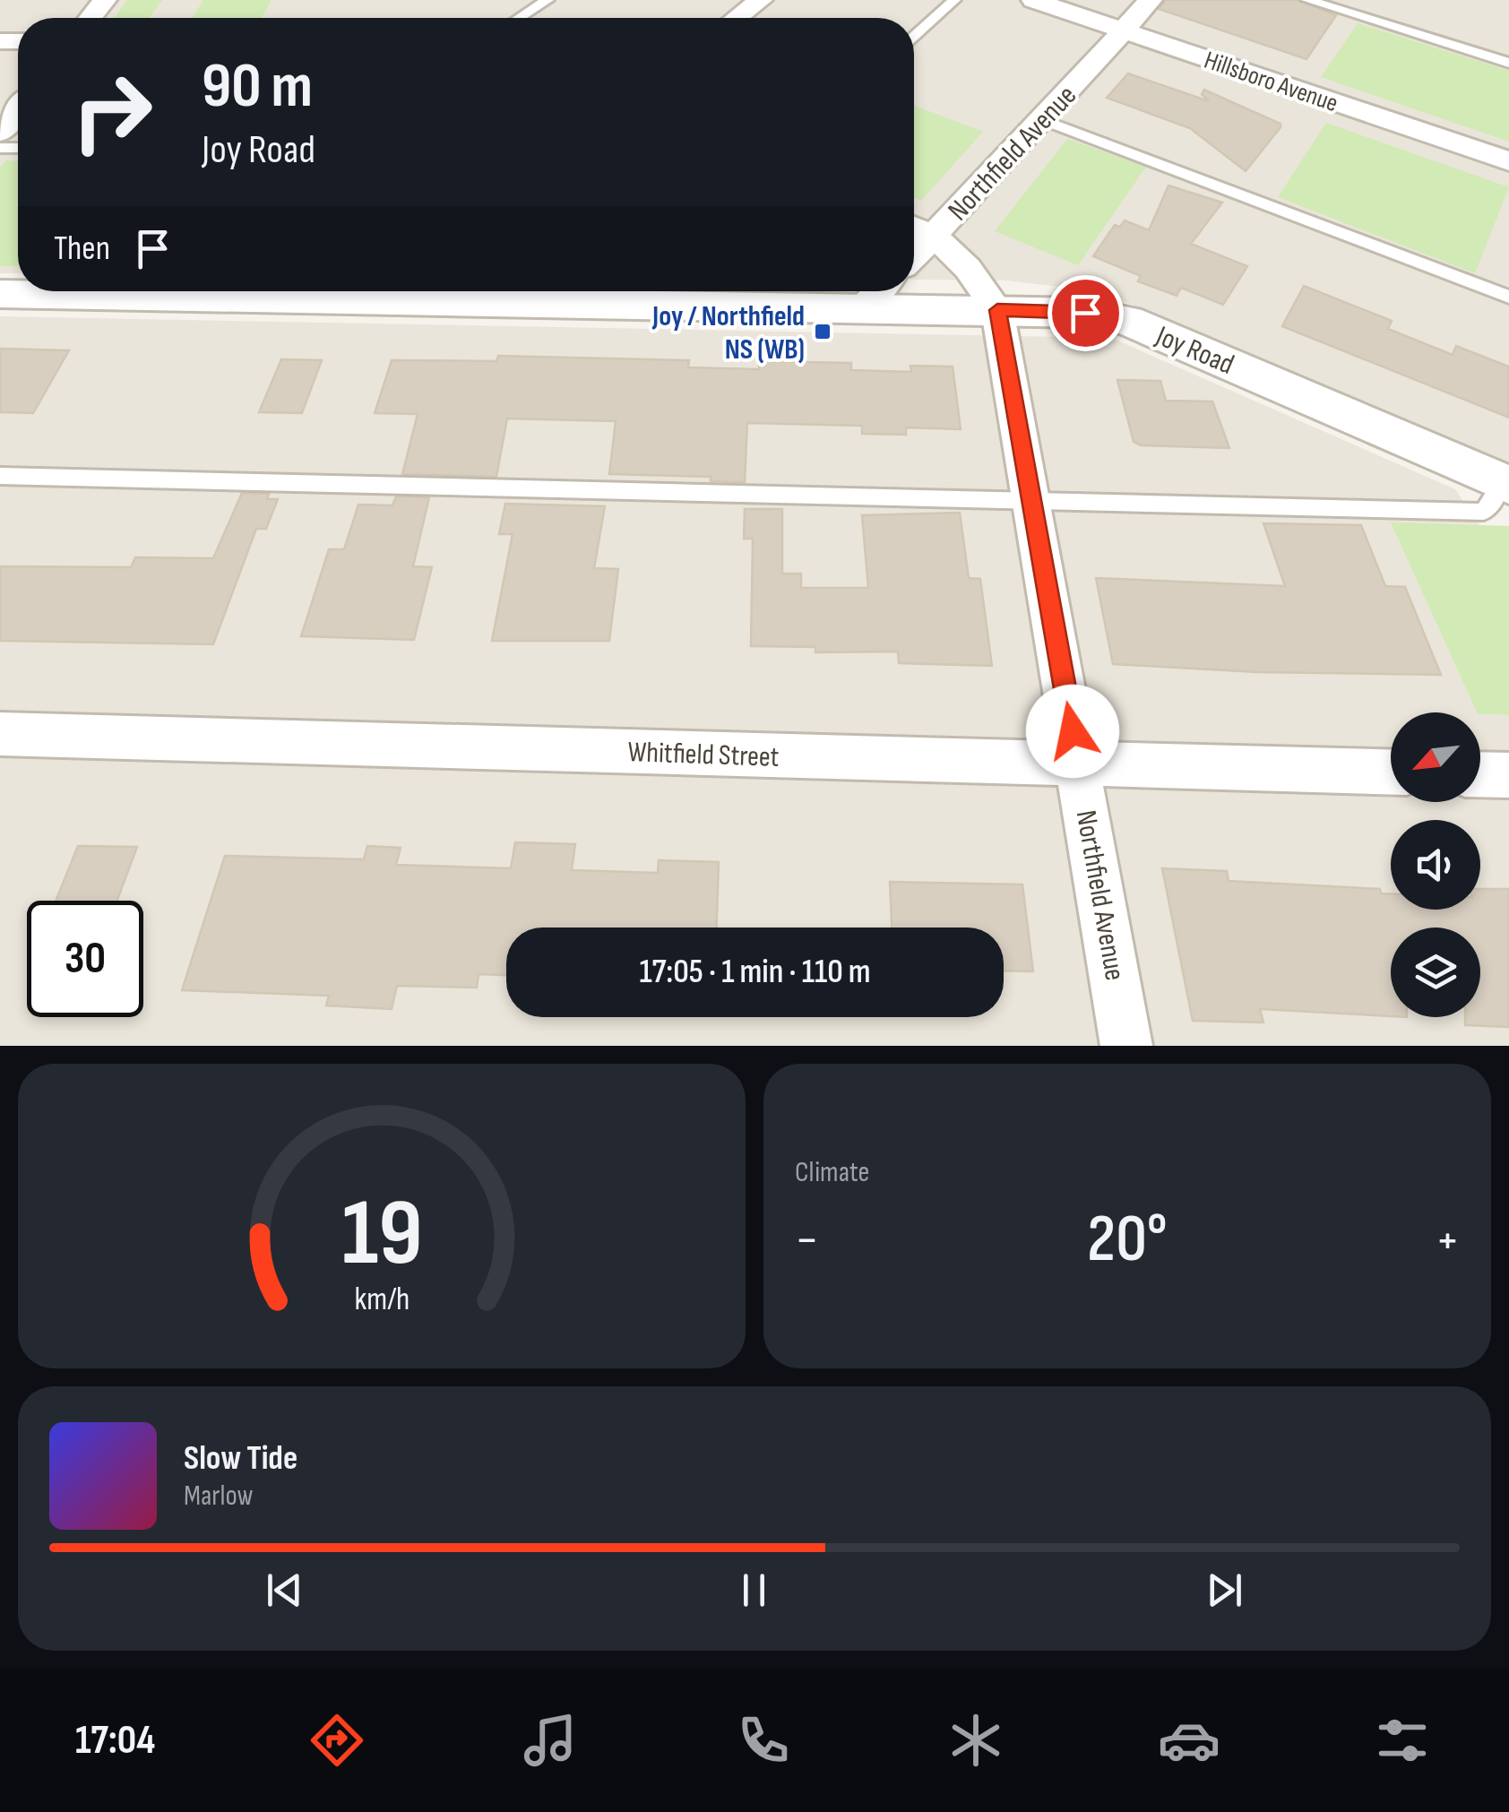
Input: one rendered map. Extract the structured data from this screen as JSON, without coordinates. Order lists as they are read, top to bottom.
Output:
{
  "streets": {
    "street": [
      "Hillsboro Avenue",
      "Northfield Avenue",
      "Joy Road",
      "Whitfield Street"
    ]
  },
  "crossings": [
    ["Hillsboro Avenue", "Northfield Avenue"],
    ["Northfield Avenue", "Joy Road"],
    ["Northfield Avenue", "Whitfield Street"]
  ],
  "places": {
    "transit": ["Joy / Northfield NS (WB)"]
  },
  "north": "bottom left",
  "page": {
    "turn": ["90 m", "Joy Road"],
    "then": "Then",
    "limit": "30",
    "trip": "17:05 · 1 min · 110 m",
    "tile": "Climate",
    "heat": ["−", "20°", "+"],
    "song": ["Slow Tide", "Marlow"],
    "tabs": "17:04",
    "gauge": ["19", "km/h"]
  }
}
